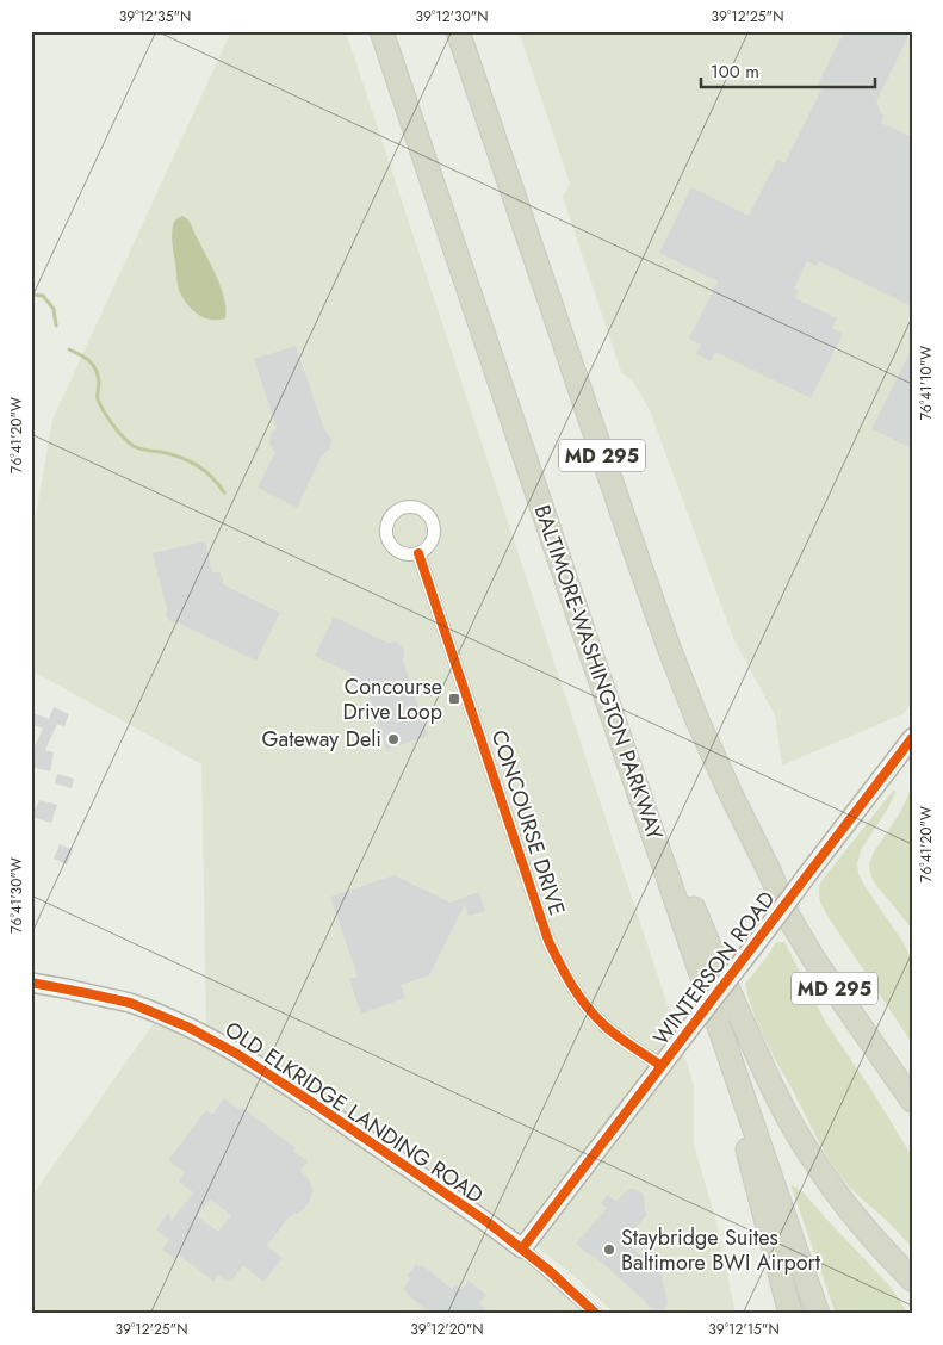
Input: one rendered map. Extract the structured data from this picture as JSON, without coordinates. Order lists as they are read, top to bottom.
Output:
{
  "streets": {
    "highway": ["MD 295", "BALTIMORE-WASHINGTON PARKWAY"],
    "street": ["CONCOURSE DRIVE", "WINTERSON ROAD", "OLD ELKRIDGE LANDING ROAD"]
  },
  "crossings": [
    ["CONCOURSE DRIVE", "WINTERSON ROAD"],
    ["WINTERSON ROAD", "OLD ELKRIDGE LANDING ROAD"]
  ],
  "places": {
    "transit": ["Concourse Drive Loop"],
    "other": ["Gateway Deli", "Staybridge Suites Baltimore BWI Airport"]
  },
  "scale_bar": "100 m",
  "coordinates": [
    "39°12'35\"N",
    "39°12'30\"N",
    "39°12'25\"N",
    "76°41'10\"W",
    "76°41'20\"W",
    "76°41'30\"W",
    "39°12'20\"N",
    "39°12'15\"N"
  ]
}
